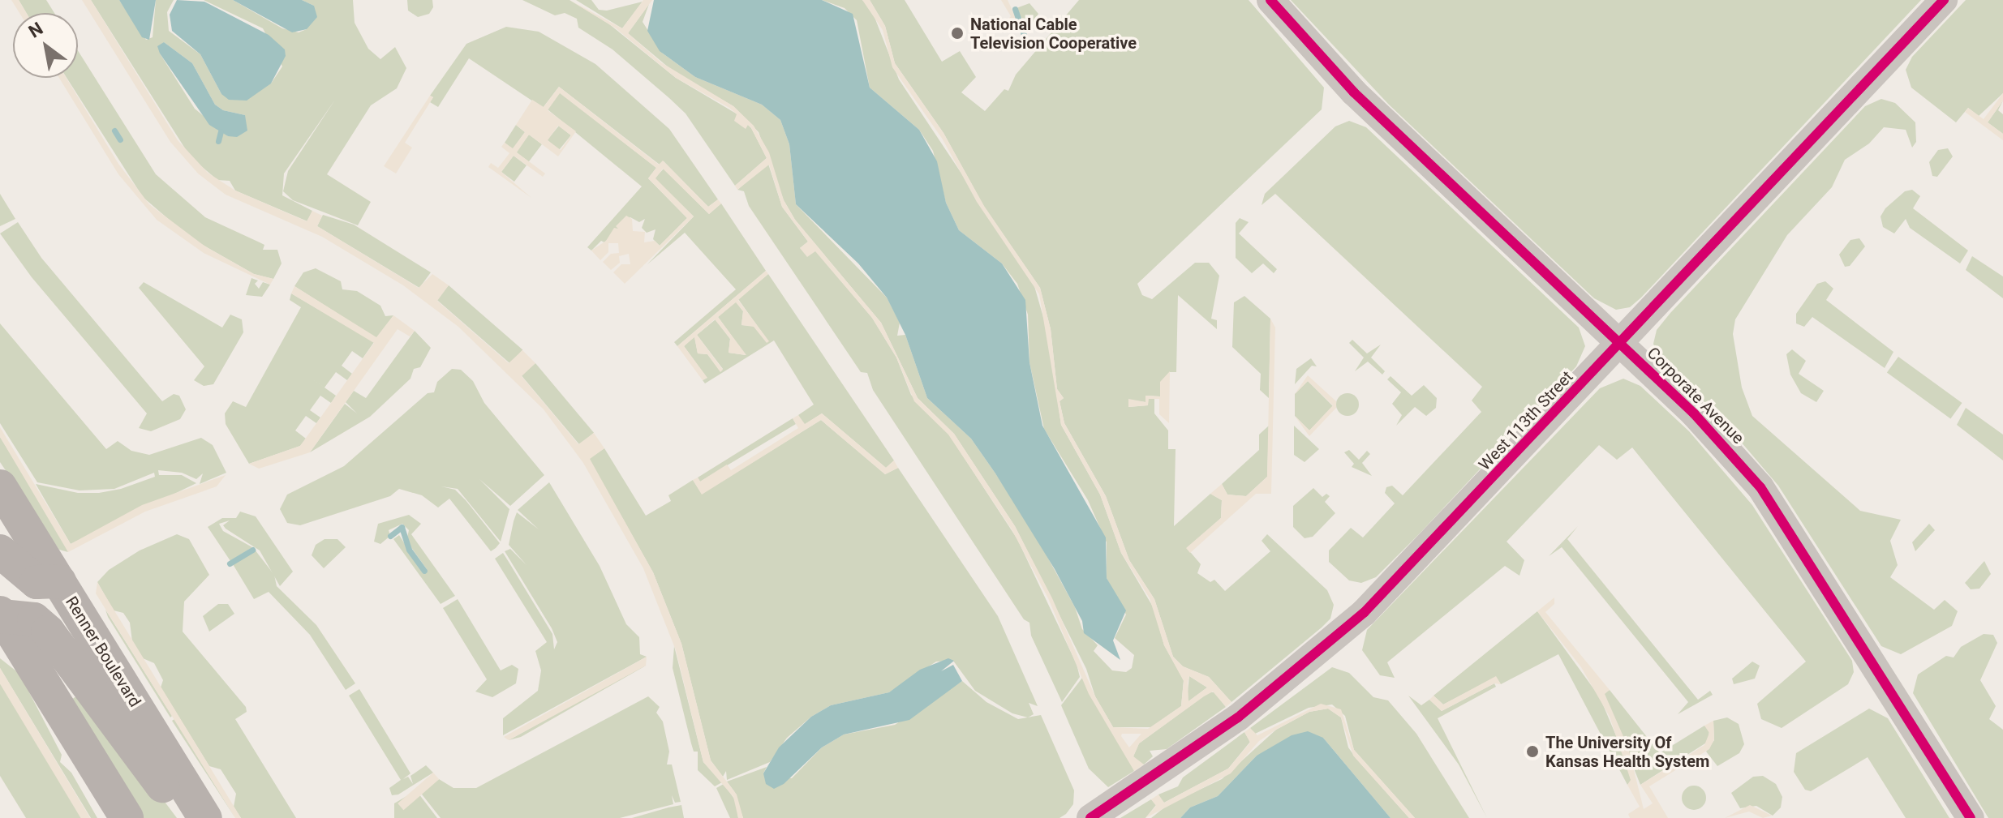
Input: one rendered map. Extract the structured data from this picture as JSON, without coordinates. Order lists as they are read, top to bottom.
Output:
{
  "streets": {
    "main road": ["Renner Boulevard"],
    "street": ["Corporate Avenue", "West 113th Street"]
  },
  "crossings": [
    ["Corporate Avenue", "West 113th Street"]
  ],
  "places": ["National Cable Television Cooperative", "The University Of Kansas Health System"],
  "north": "top left"
}
